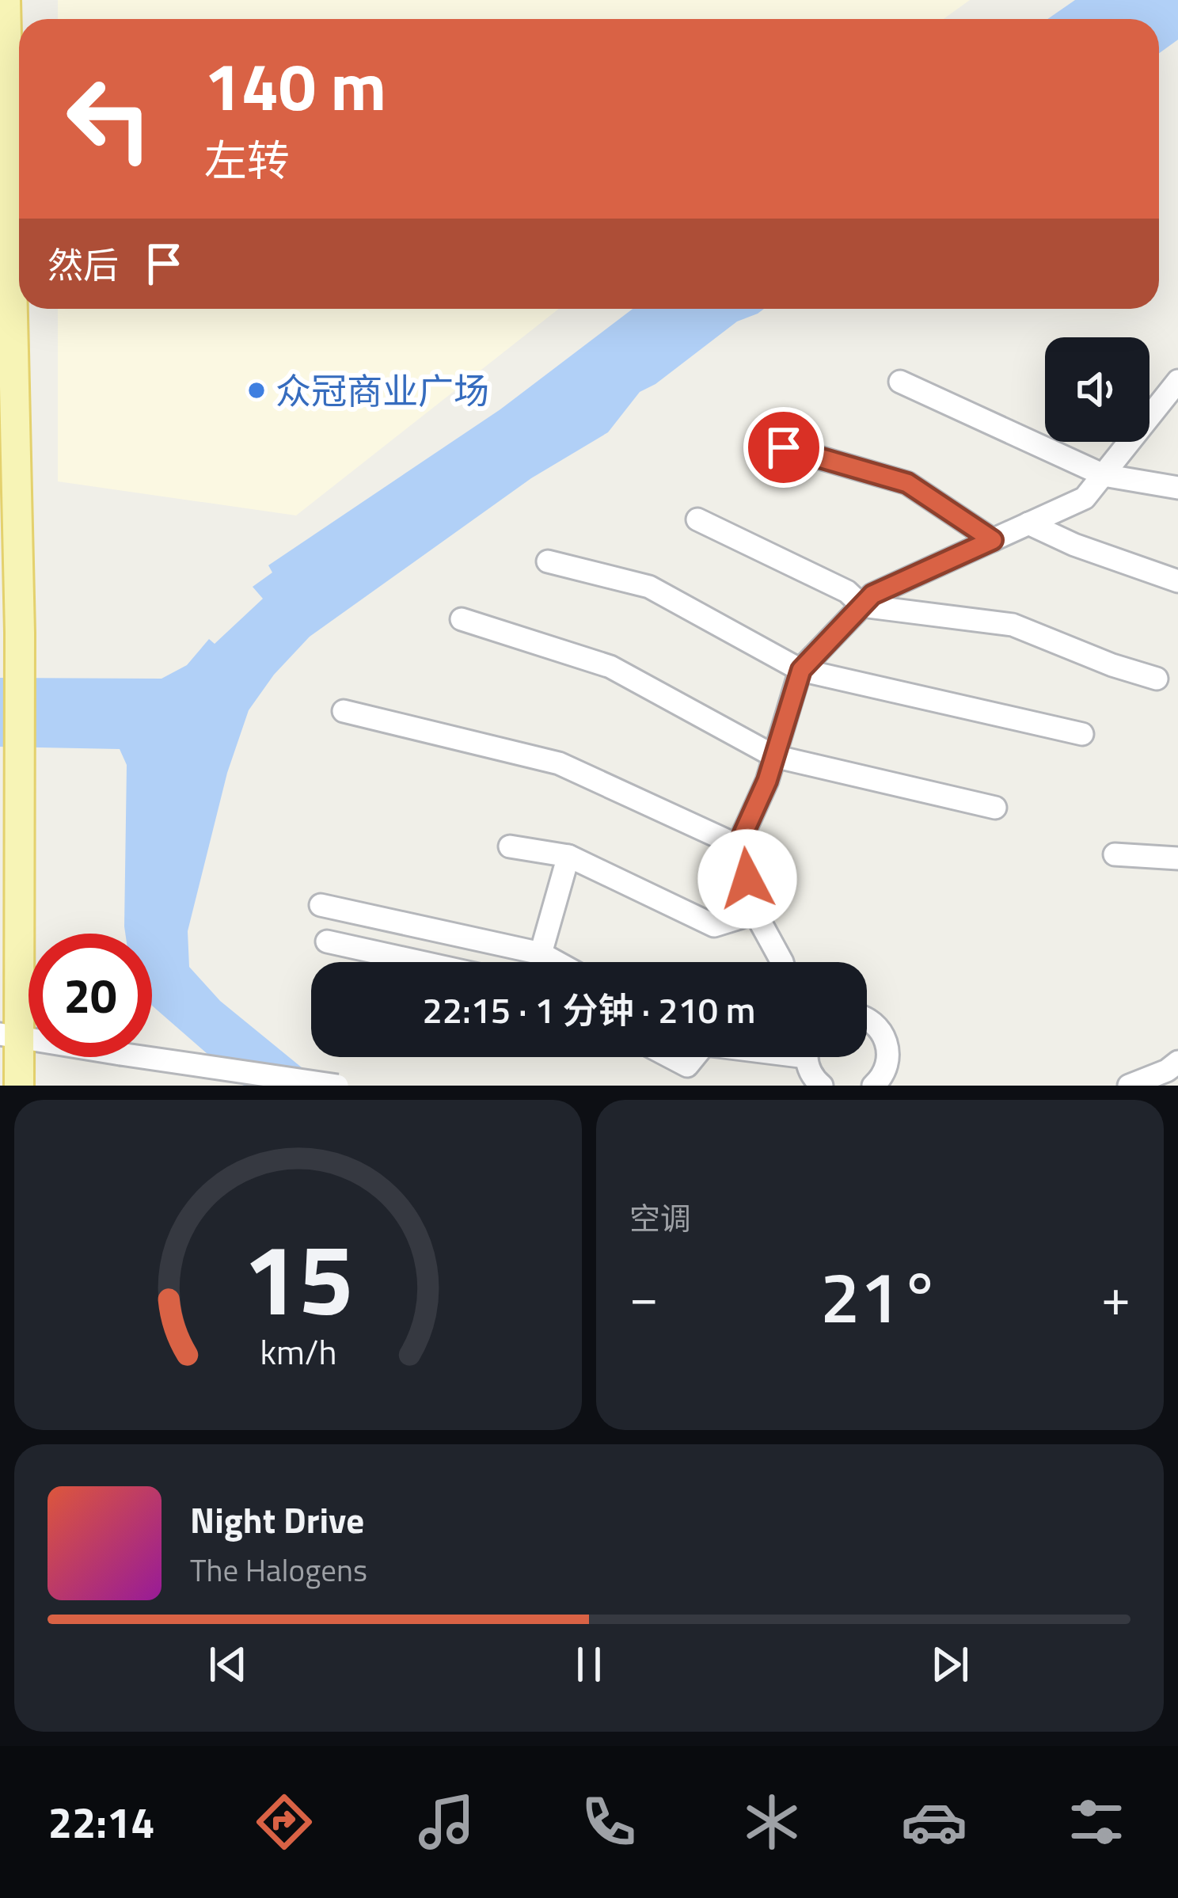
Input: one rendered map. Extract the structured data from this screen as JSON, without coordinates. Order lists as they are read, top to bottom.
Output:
{
  "places": ["众冠商业广场"],
  "page": {
    "turn": ["140 m", "左转"],
    "then": "然后",
    "limit": "20",
    "trip": "22:15 · 1 分钟 · 210 m",
    "tile": "空调",
    "heat": ["−", "21°", "+"],
    "song": ["Night Drive", "The Halogens"],
    "tabs": "22:14",
    "gauge": ["15", "km/h"]
  }
}
